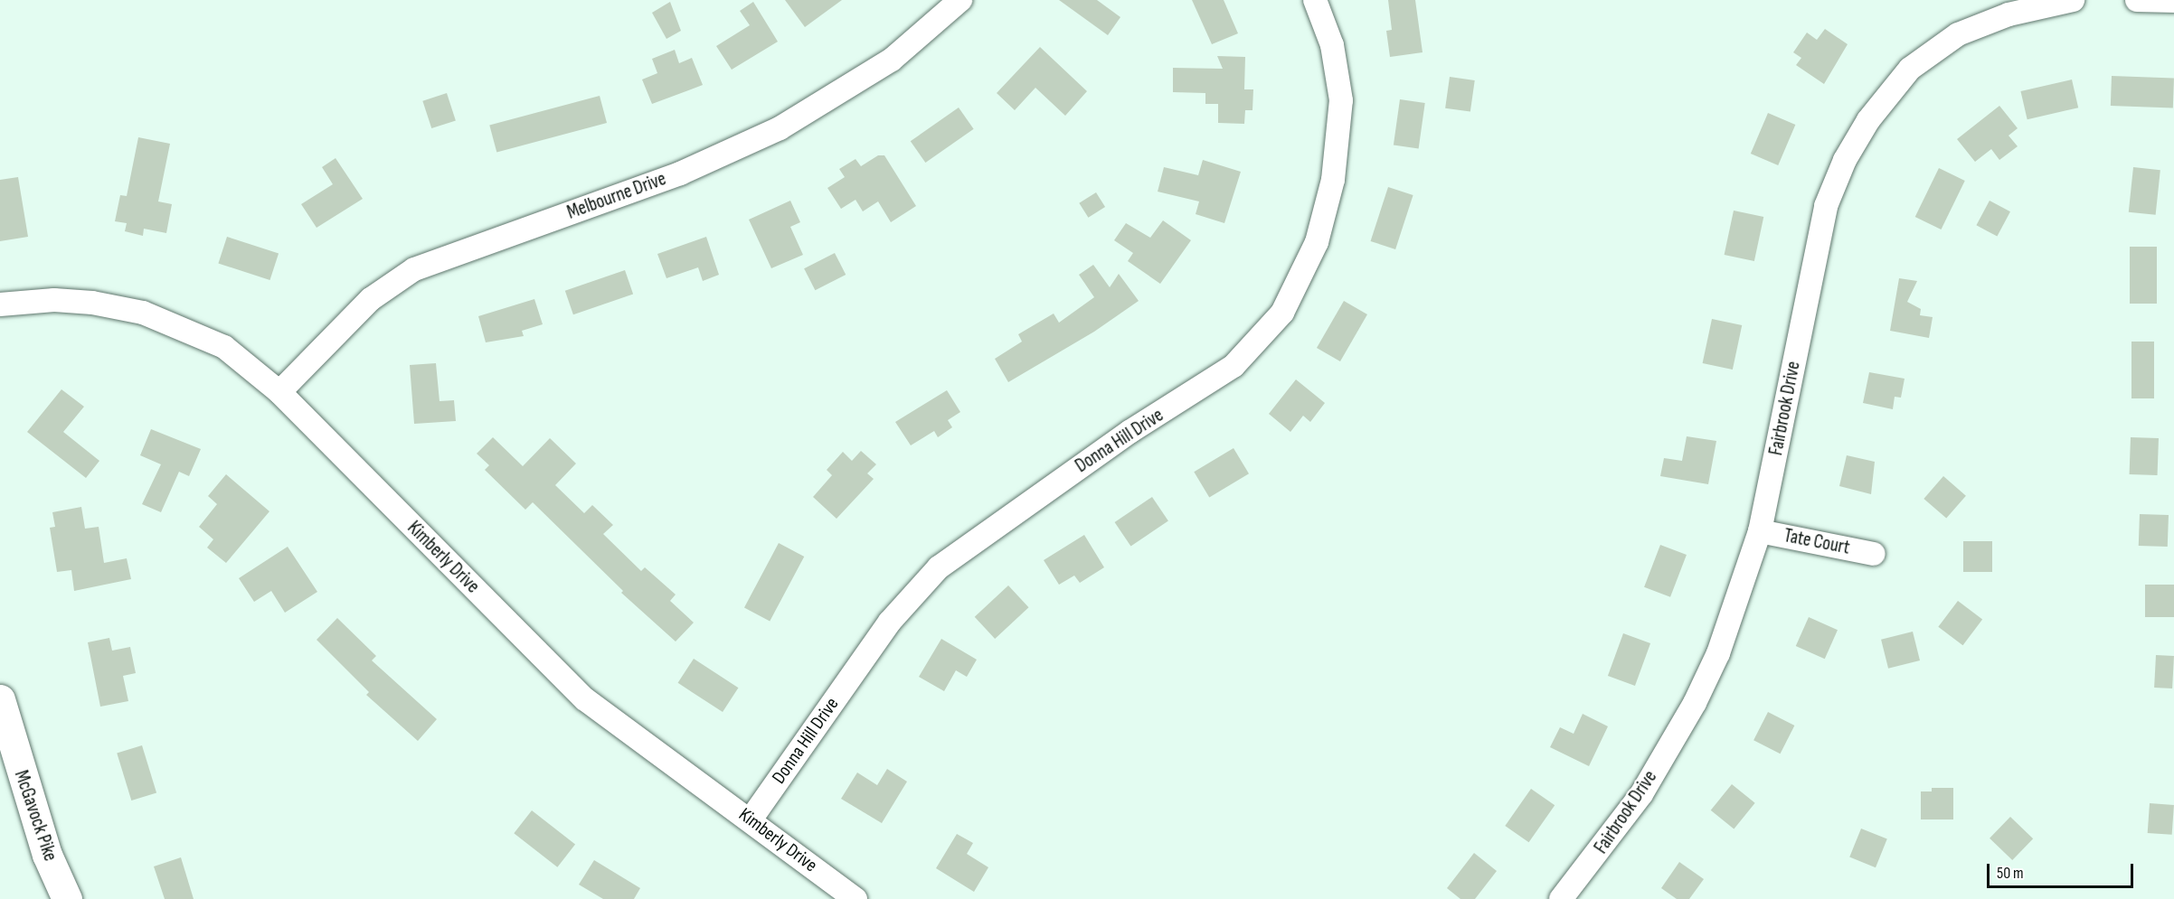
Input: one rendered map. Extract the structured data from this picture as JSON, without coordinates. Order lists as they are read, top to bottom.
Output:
{
  "streets": {
    "main road": ["McGavock Pike"],
    "street": [
      "Melbourne Drive",
      "Fairbrook Drive",
      "Donna Hill Drive",
      "Tate Court",
      "Kimberly Drive"
    ]
  },
  "crossings": [
    ["Melbourne Drive", "Kimberly Drive"],
    ["Fairbrook Drive", "Tate Court"],
    ["Donna Hill Drive", "Kimberly Drive"]
  ],
  "scale_bar": "50 m"
}
